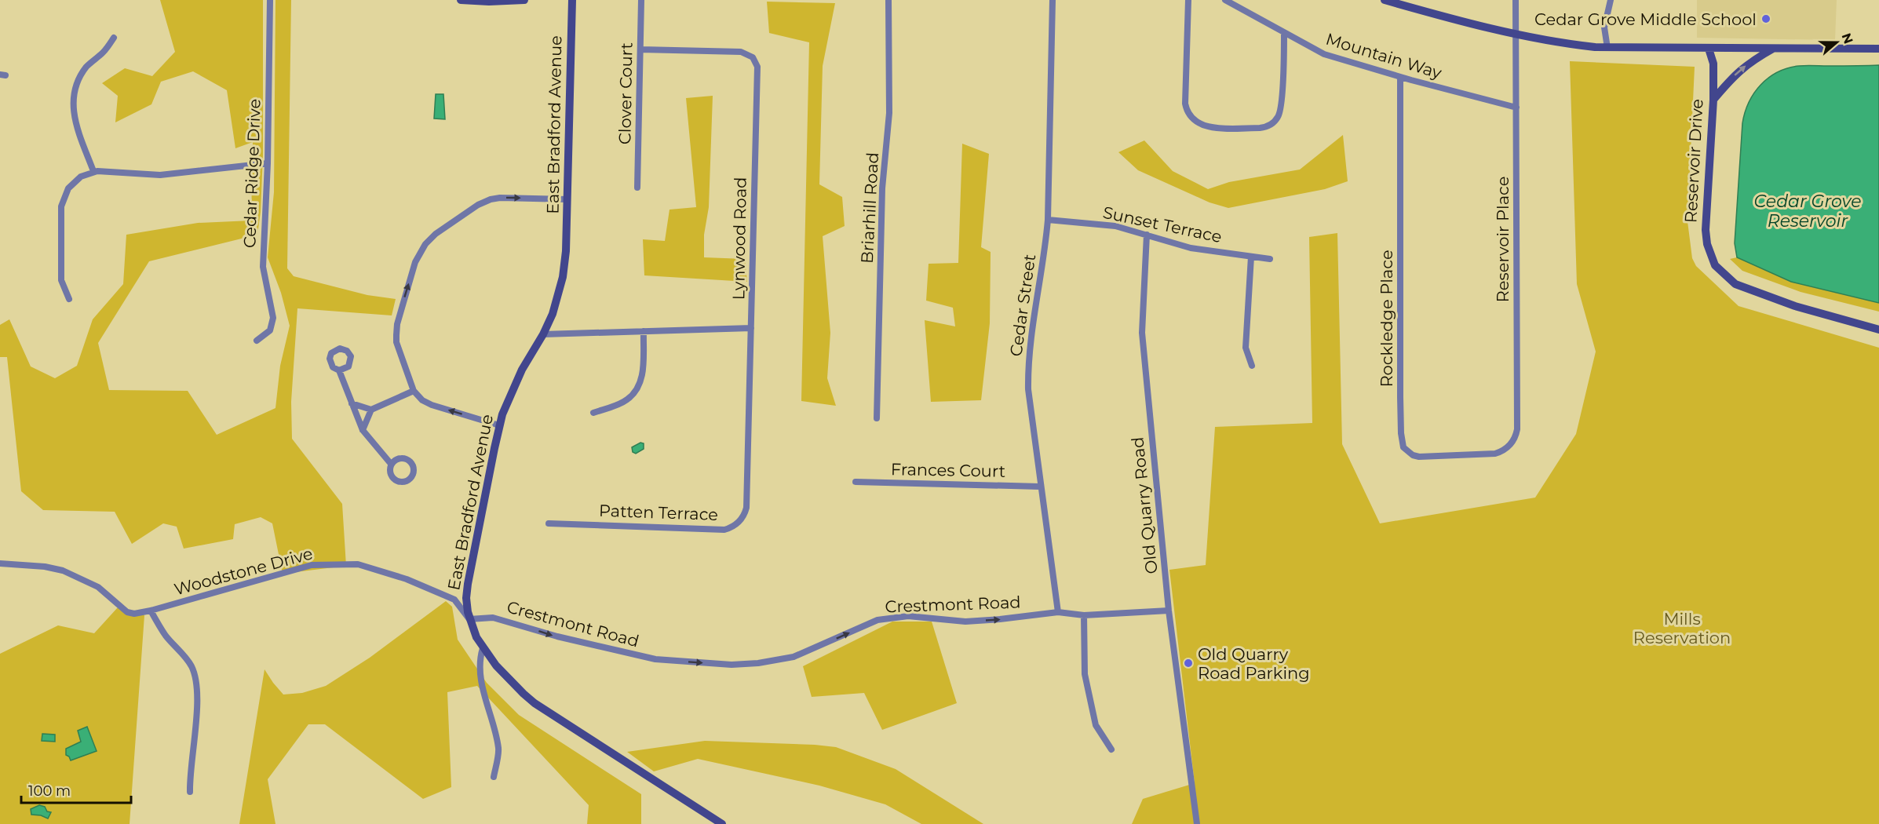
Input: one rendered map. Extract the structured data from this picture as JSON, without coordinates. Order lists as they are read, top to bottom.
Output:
{
  "streets": {
    "street": [
      "Mountain Way",
      "Clover Court",
      "East Bradford Avenue",
      "Reservoir Drive",
      "Cedar Ridge Drive",
      "Briarhill Road",
      "Sunset Terrace",
      "Lynwood Road",
      "Reservoir Place",
      "Cedar Street",
      "Rockledge Place",
      "Frances Court",
      "Old Quarry Road",
      "Patten Terrace",
      "Woodstone Drive",
      "Crestmont Road"
    ]
  },
  "crossings": [
    ["Mountain Way", "Reservoir Place"],
    ["Mountain Way", "Rockledge Place"],
    ["Clover Court", "Lynwood Road"],
    ["East Bradford Avenue", "Woodstone Drive"],
    ["East Bradford Avenue", "Crestmont Road"],
    ["Sunset Terrace", "Cedar Street"],
    ["Sunset Terrace", "Old Quarry Road"],
    ["Lynwood Road", "Patten Terrace"],
    ["Reservoir Place", "Rockledge Place"],
    ["Cedar Street", "Frances Court"],
    ["Cedar Street", "Crestmont Road"],
    ["Old Quarry Road", "Crestmont Road"],
    ["Woodstone Drive", "Crestmont Road"]
  ],
  "one_way": ["Crestmont Road"],
  "water": ["Cedar Grove Reservoir"],
  "parks": ["Mills Reservation"],
  "places": ["Cedar Grove Middle School", "Old Quarry Road Parking"],
  "scale_bar": "100 m",
  "north": "right"
}
